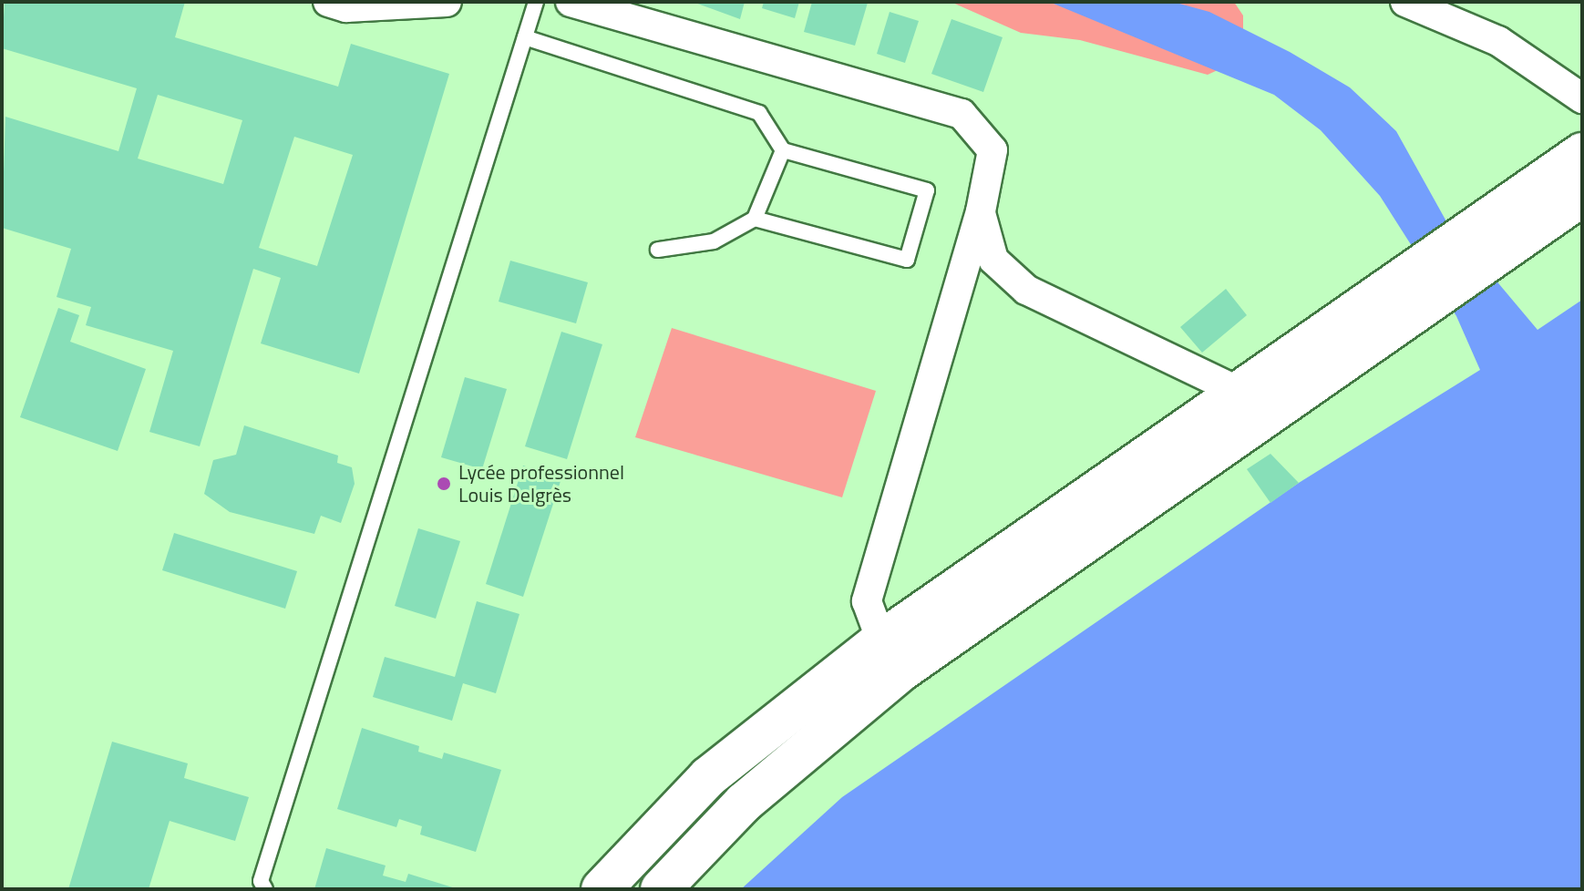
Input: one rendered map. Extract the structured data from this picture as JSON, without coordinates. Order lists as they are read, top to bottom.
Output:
{
  "places": ["Lycée professionnel Louis Delgrès"]
}
